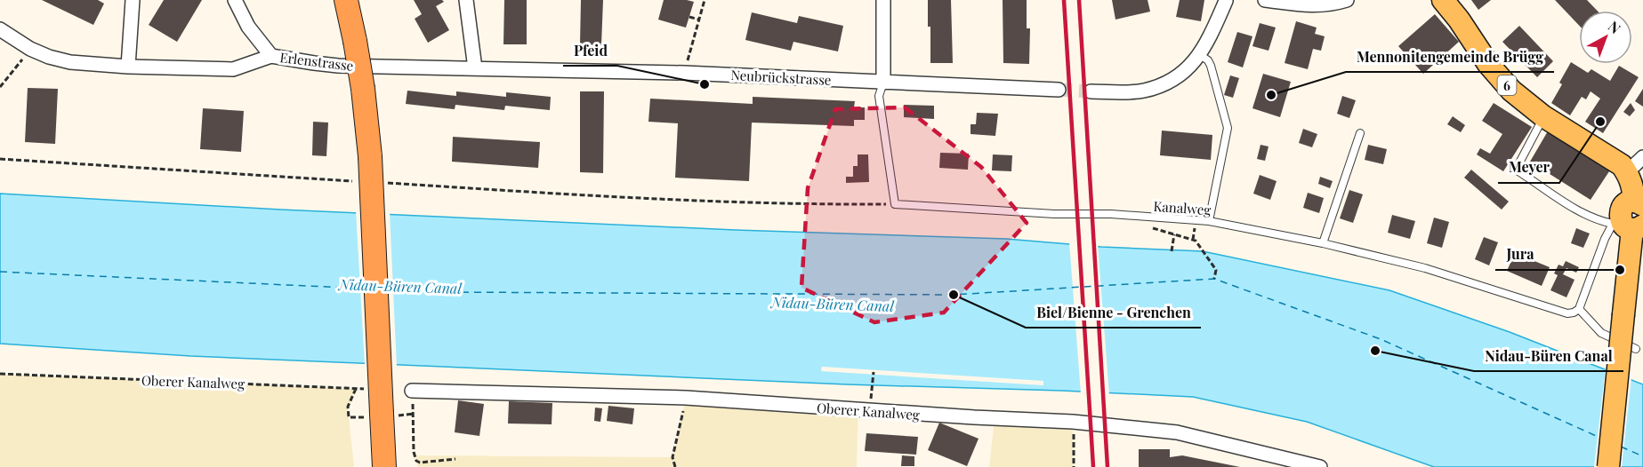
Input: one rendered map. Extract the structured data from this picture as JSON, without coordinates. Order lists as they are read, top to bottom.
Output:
{
  "streets": {
    "main road": ["6"],
    "street": ["Erlenstrasse", "Neubrückstrasse", "Oberer Kanalweg"],
    "lane": ["Kanalweg"]
  },
  "crossings": [
    ["Erlenstrasse", "Neubrückstrasse"]
  ],
  "water": ["Nidau-Büren Canal"],
  "places": [
    "Pfeid",
    "Mennonitengemeinde Brügg",
    "Meyer",
    "Jura",
    "Biel/Bienne - Grenchen",
    "Nidau-Büren Canal"
  ],
  "north": "top right"
}
